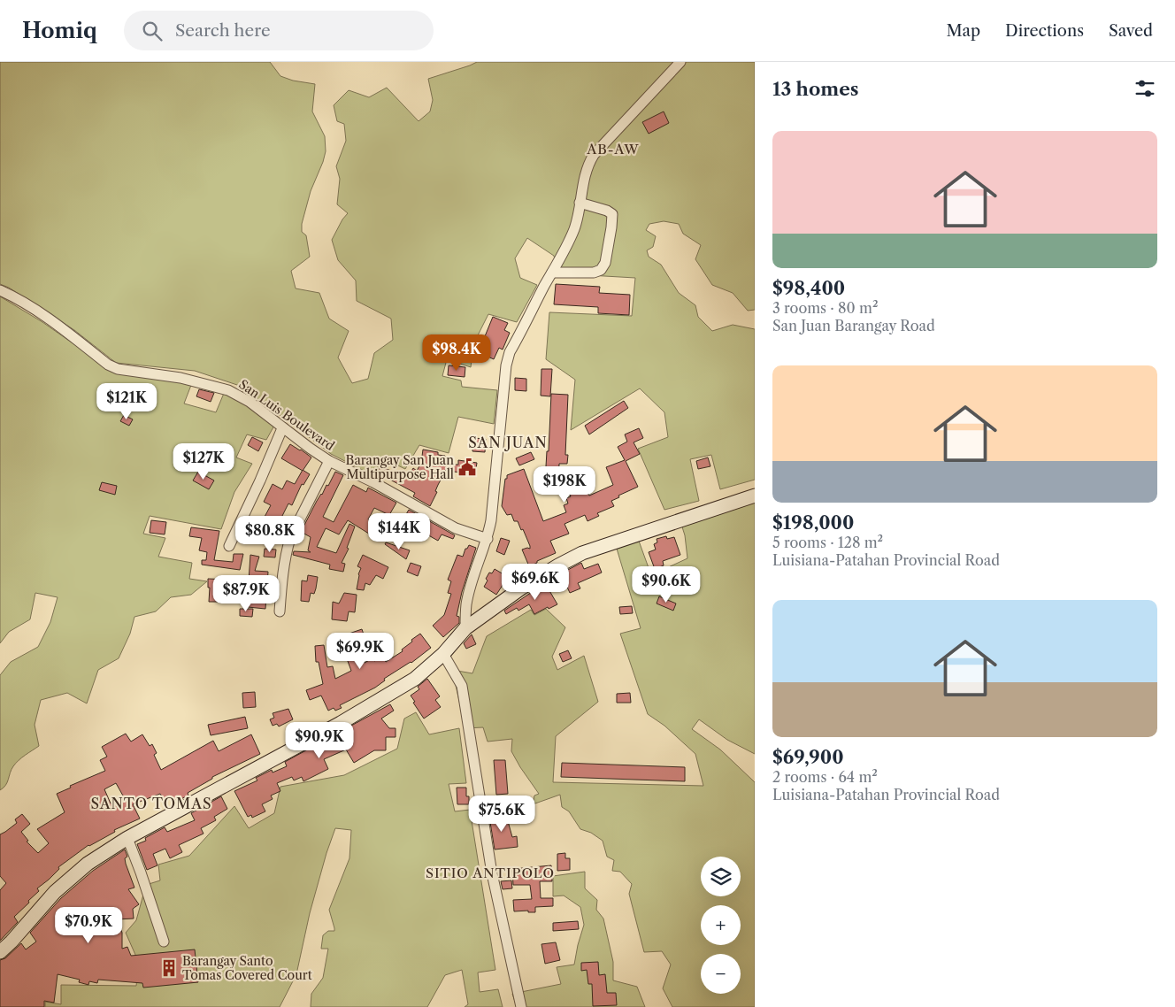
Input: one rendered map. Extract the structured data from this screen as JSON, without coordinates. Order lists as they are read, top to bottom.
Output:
{
  "streets": {
    "street": ["San Luis Boulevard"]
  },
  "districts": [
    "AB-AW",
    "SAN JUAN",
    "SANTO TOMAS",
    "SITIO ANTIPOLO"
  ],
  "places": {
    "public building": ["Barangay San Juan Multipurpose Hall"],
    "building": ["Barangay Santo Tomas Covered Court"]
  },
  "page": {
    "header": "Homiq",
    "search": "Search here",
    "nav": ["Map", "Directions", "Saved"],
    "heading": "13 homes",
    "list": [
      {
        "name": "$98,400",
        "note": "3 rooms · 80 m² · San Juan Barangay Road"
      },
      {
        "name": "$198,000",
        "note": "5 rooms · 128 m² · Luisiana-Patahan Provincial Road"
      },
      {
        "name": "$69,900",
        "note": "2 rooms · 64 m² · Luisiana-Patahan Provincial Road"
      }
    ],
    "price": [
      "$98.4K",
      "$121K",
      "$127K",
      "$198K",
      "$144K",
      "$80.8K",
      "$69.6K",
      "$90.6K",
      "$87.9K",
      "$69.9K",
      "$90.9K",
      "$75.6K",
      "$70.9K"
    ],
    "map_buttons": ["+", "−"]
  }
}
